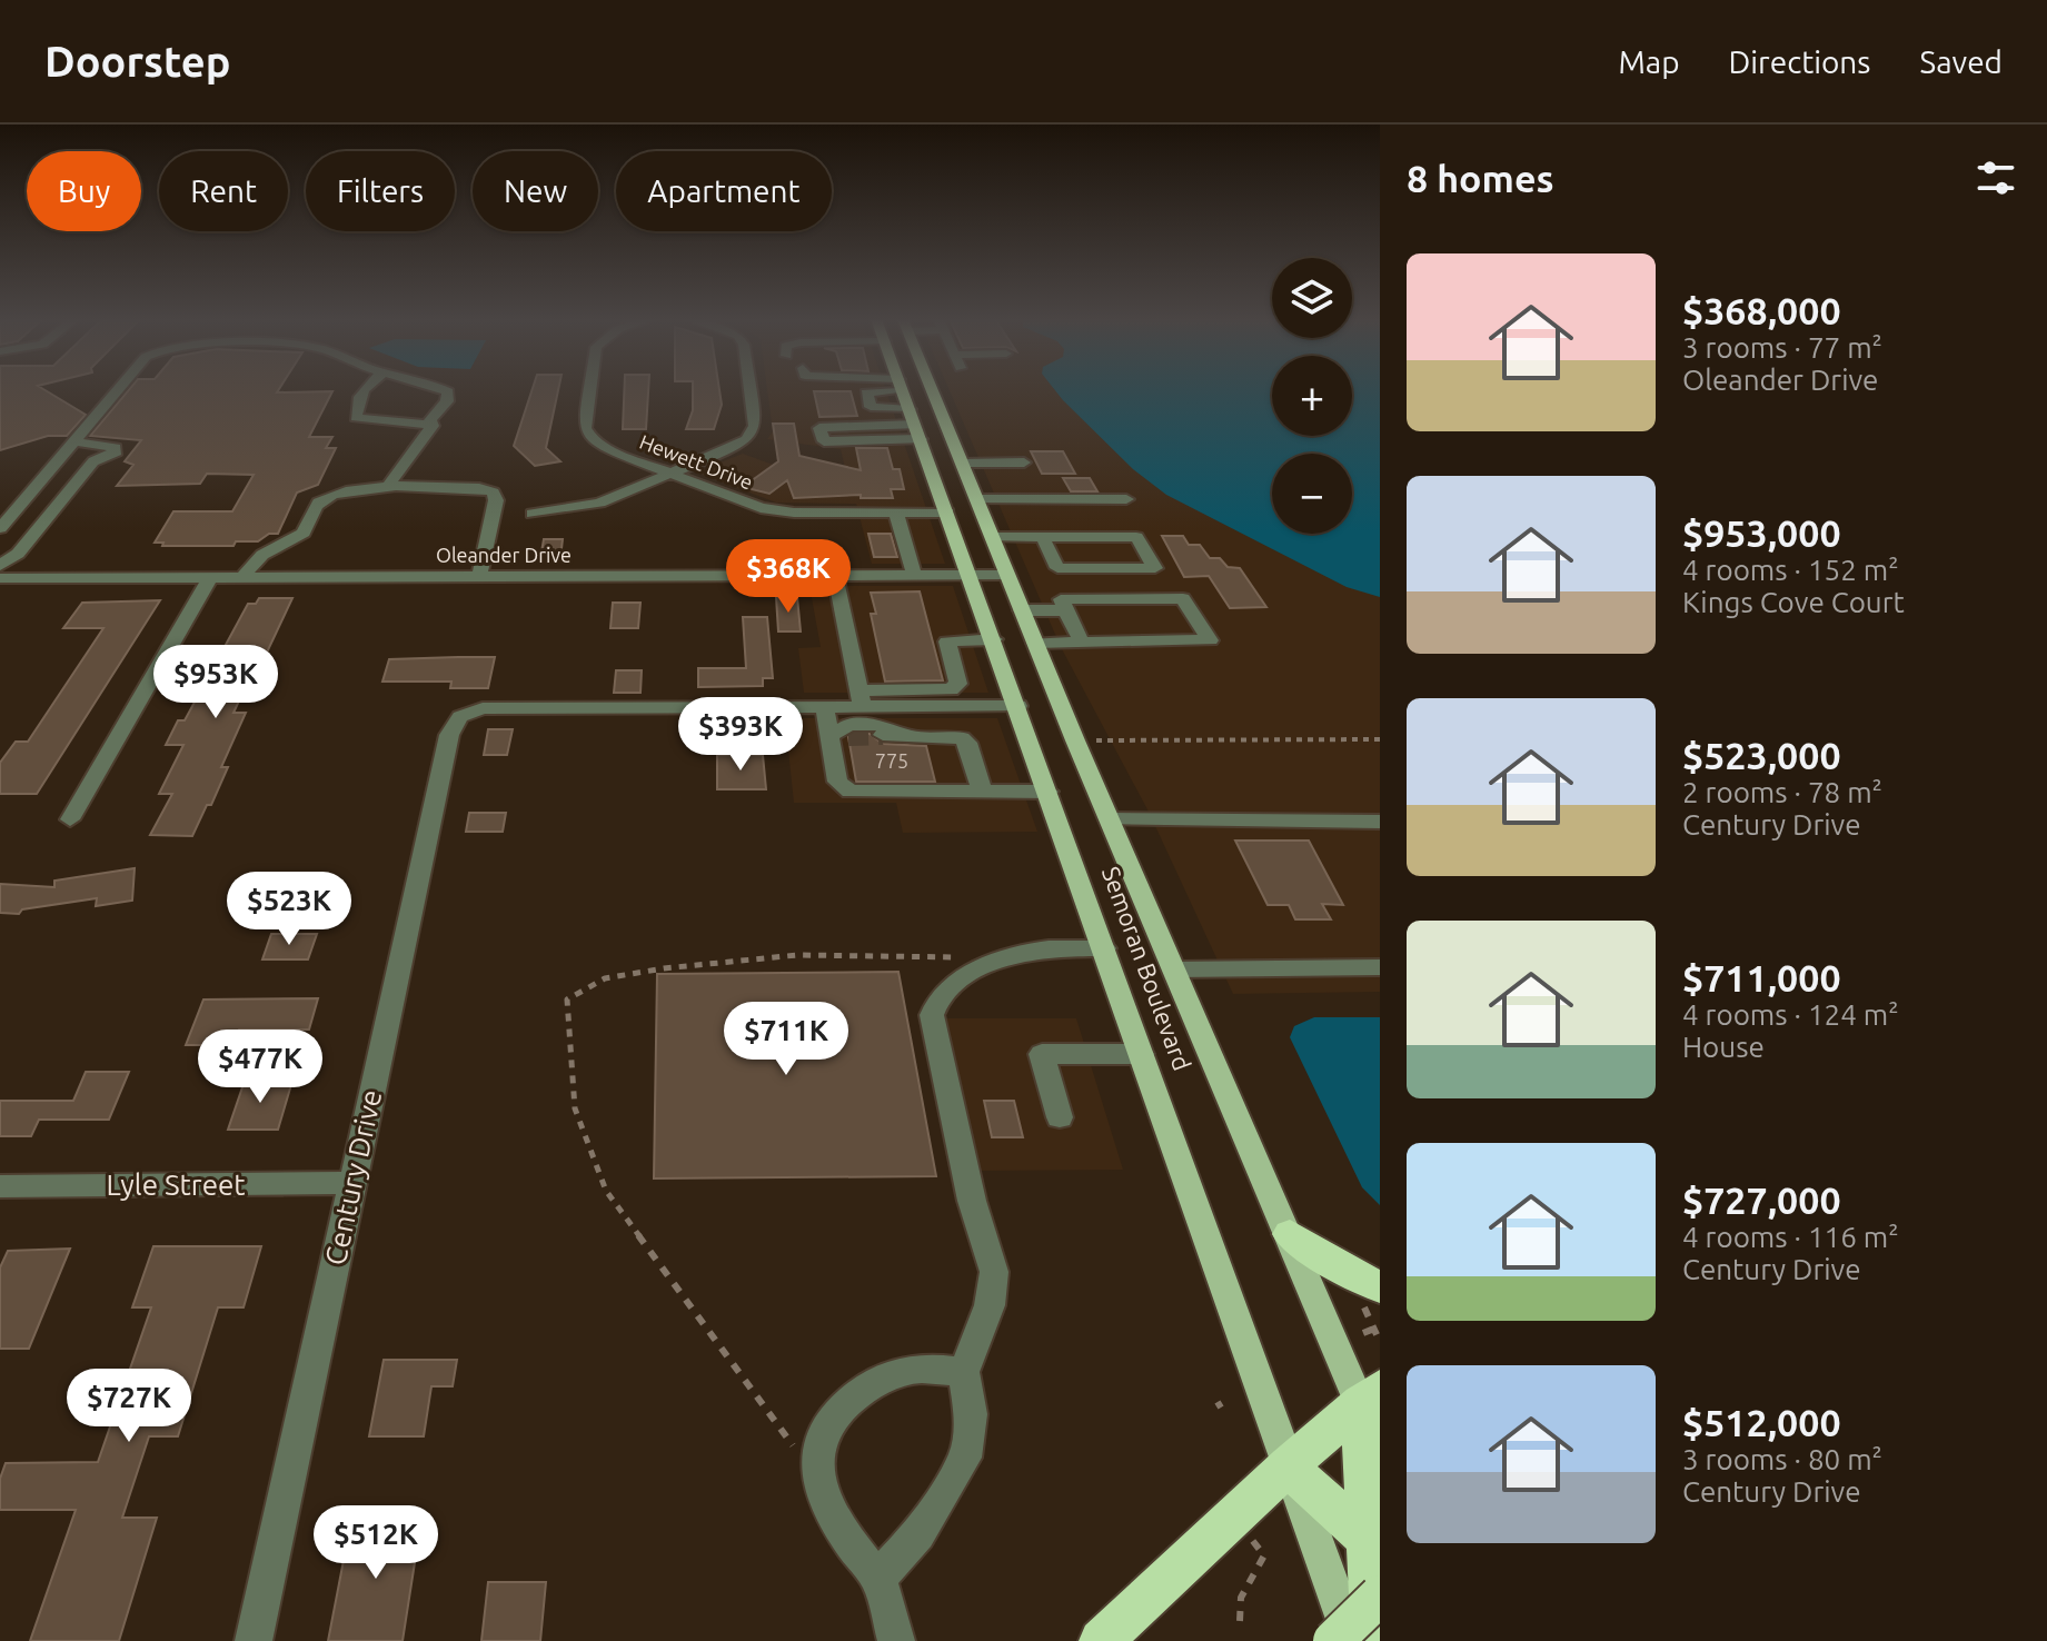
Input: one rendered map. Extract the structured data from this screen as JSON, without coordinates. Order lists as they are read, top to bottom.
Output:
{
  "streets": {
    "main road": ["Semoran Boulevard"],
    "street": [
      "Hewett Drive",
      "Oleander Drive",
      "Century Drive",
      "Lyle Street"
    ]
  },
  "crossings": [
    ["Hewett Drive", "Semoran Boulevard"],
    ["Oleander Drive", "Semoran Boulevard"],
    ["Century Drive", "Lyle Street"]
  ],
  "house_numbers": ["775"],
  "page": {
    "header": "Doorstep",
    "nav": ["Map", "Directions", "Saved"],
    "heading": "8 homes",
    "chip": [
      "Buy",
      "Rent",
      "Filters",
      "New",
      "Apartment"
    ],
    "list": [
      {
        "name": "$368,000",
        "note": "3 rooms · 77 m² · Oleander Drive"
      },
      {
        "name": "$953,000",
        "note": "4 rooms · 152 m² · Kings Cove Court"
      },
      {
        "name": "$523,000",
        "note": "2 rooms · 78 m² · Century Drive"
      },
      {
        "name": "$711,000",
        "note": "4 rooms · 124 m² · House"
      },
      {
        "name": "$727,000",
        "note": "4 rooms · 116 m² · Century Drive"
      },
      {
        "name": "$512,000",
        "note": "3 rooms · 80 m² · Century Drive"
      }
    ],
    "map_buttons": ["+", "−"],
    "price": [
      "$368K",
      "$953K",
      "$393K",
      "$523K",
      "$711K",
      "$477K",
      "$727K",
      "$512K"
    ]
  }
}
